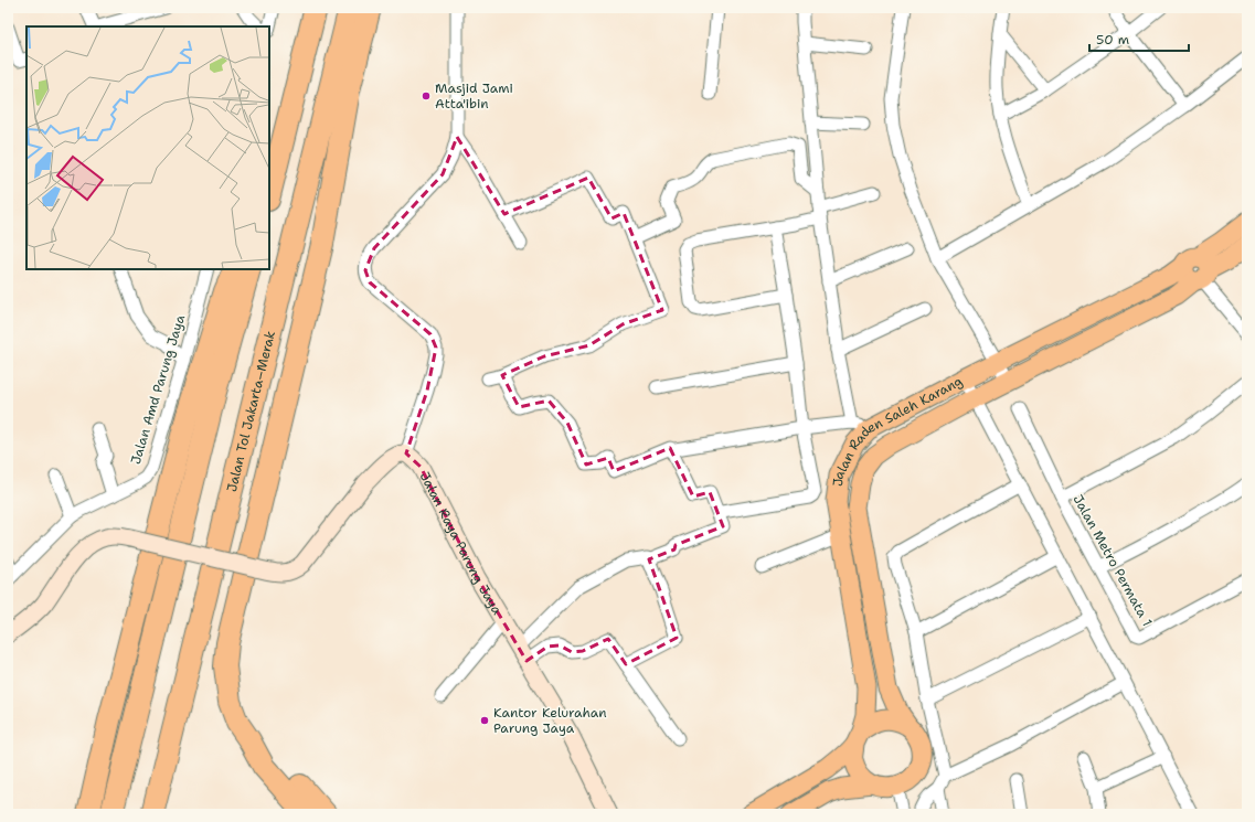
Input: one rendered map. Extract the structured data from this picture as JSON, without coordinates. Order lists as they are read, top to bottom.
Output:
{
  "streets": {
    "highway": ["Jalan Tol Jakarta–Merak"],
    "main road": ["Jalan Raden Saleh Karang"],
    "street": ["Jalan Amd Parung Jaya", "Jalan Raya Parung Jaya", "Jalan Metro Permata 1"]
  },
  "places": ["Masjid Jami Atta'ibin", "Kantor Kelurahan Parung Jaya"],
  "scale_bar": "50 m"
}
